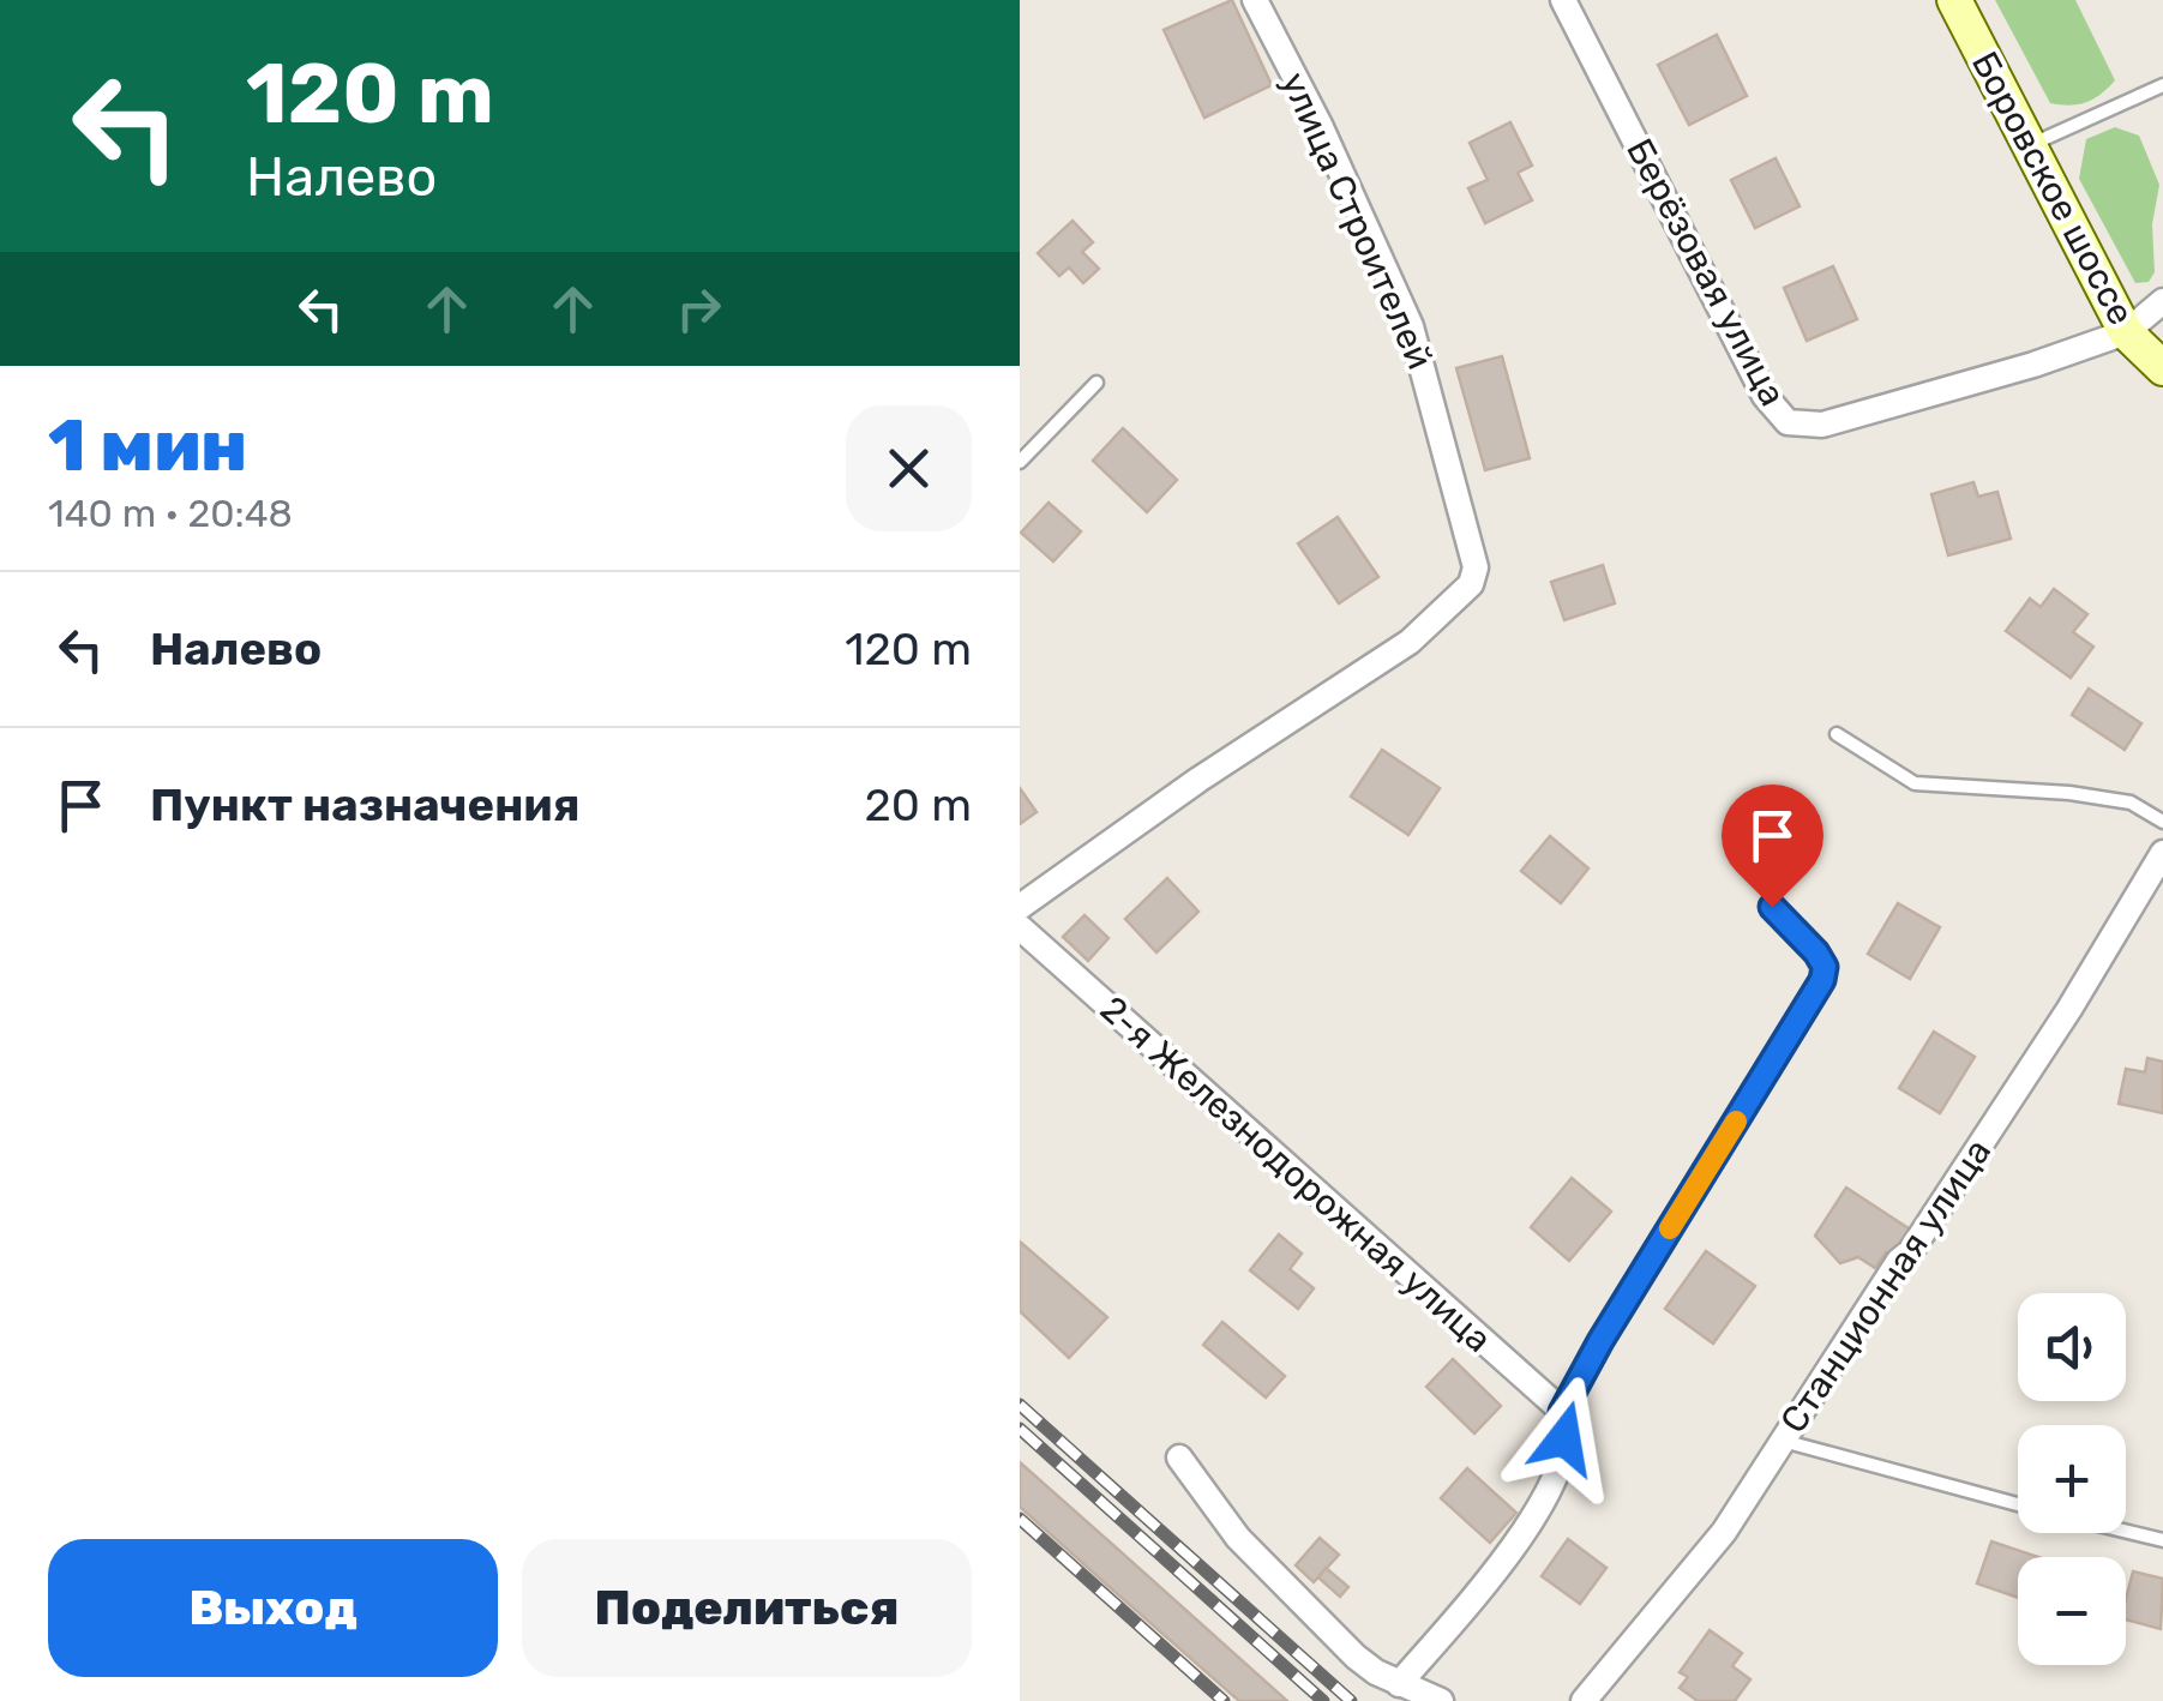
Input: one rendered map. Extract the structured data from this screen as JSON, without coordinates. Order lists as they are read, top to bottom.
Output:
{
  "streets": {
    "main road": ["Боровское шоссе"],
    "street": [
      "улица Строителей",
      "Берёзовая улица",
      "2-я Железнодорожная улица",
      "Станционная улица"
    ]
  },
  "crossings": [
    ["Боровское шоссе", "Берёзовая улица"]
  ],
  "page": {
    "turn": ["120 m", "Налево"],
    "heading": ["1 мин", "140 m · 20:48"],
    "list": [
      {
        "name": "Налево",
        "value": "120 m"
      },
      {
        "name": "Пункт назначения",
        "value": "20 m"
      }
    ],
    "map_buttons": ["+", "−"],
    "buttons": ["Выход", "Поделиться"]
  }
}
